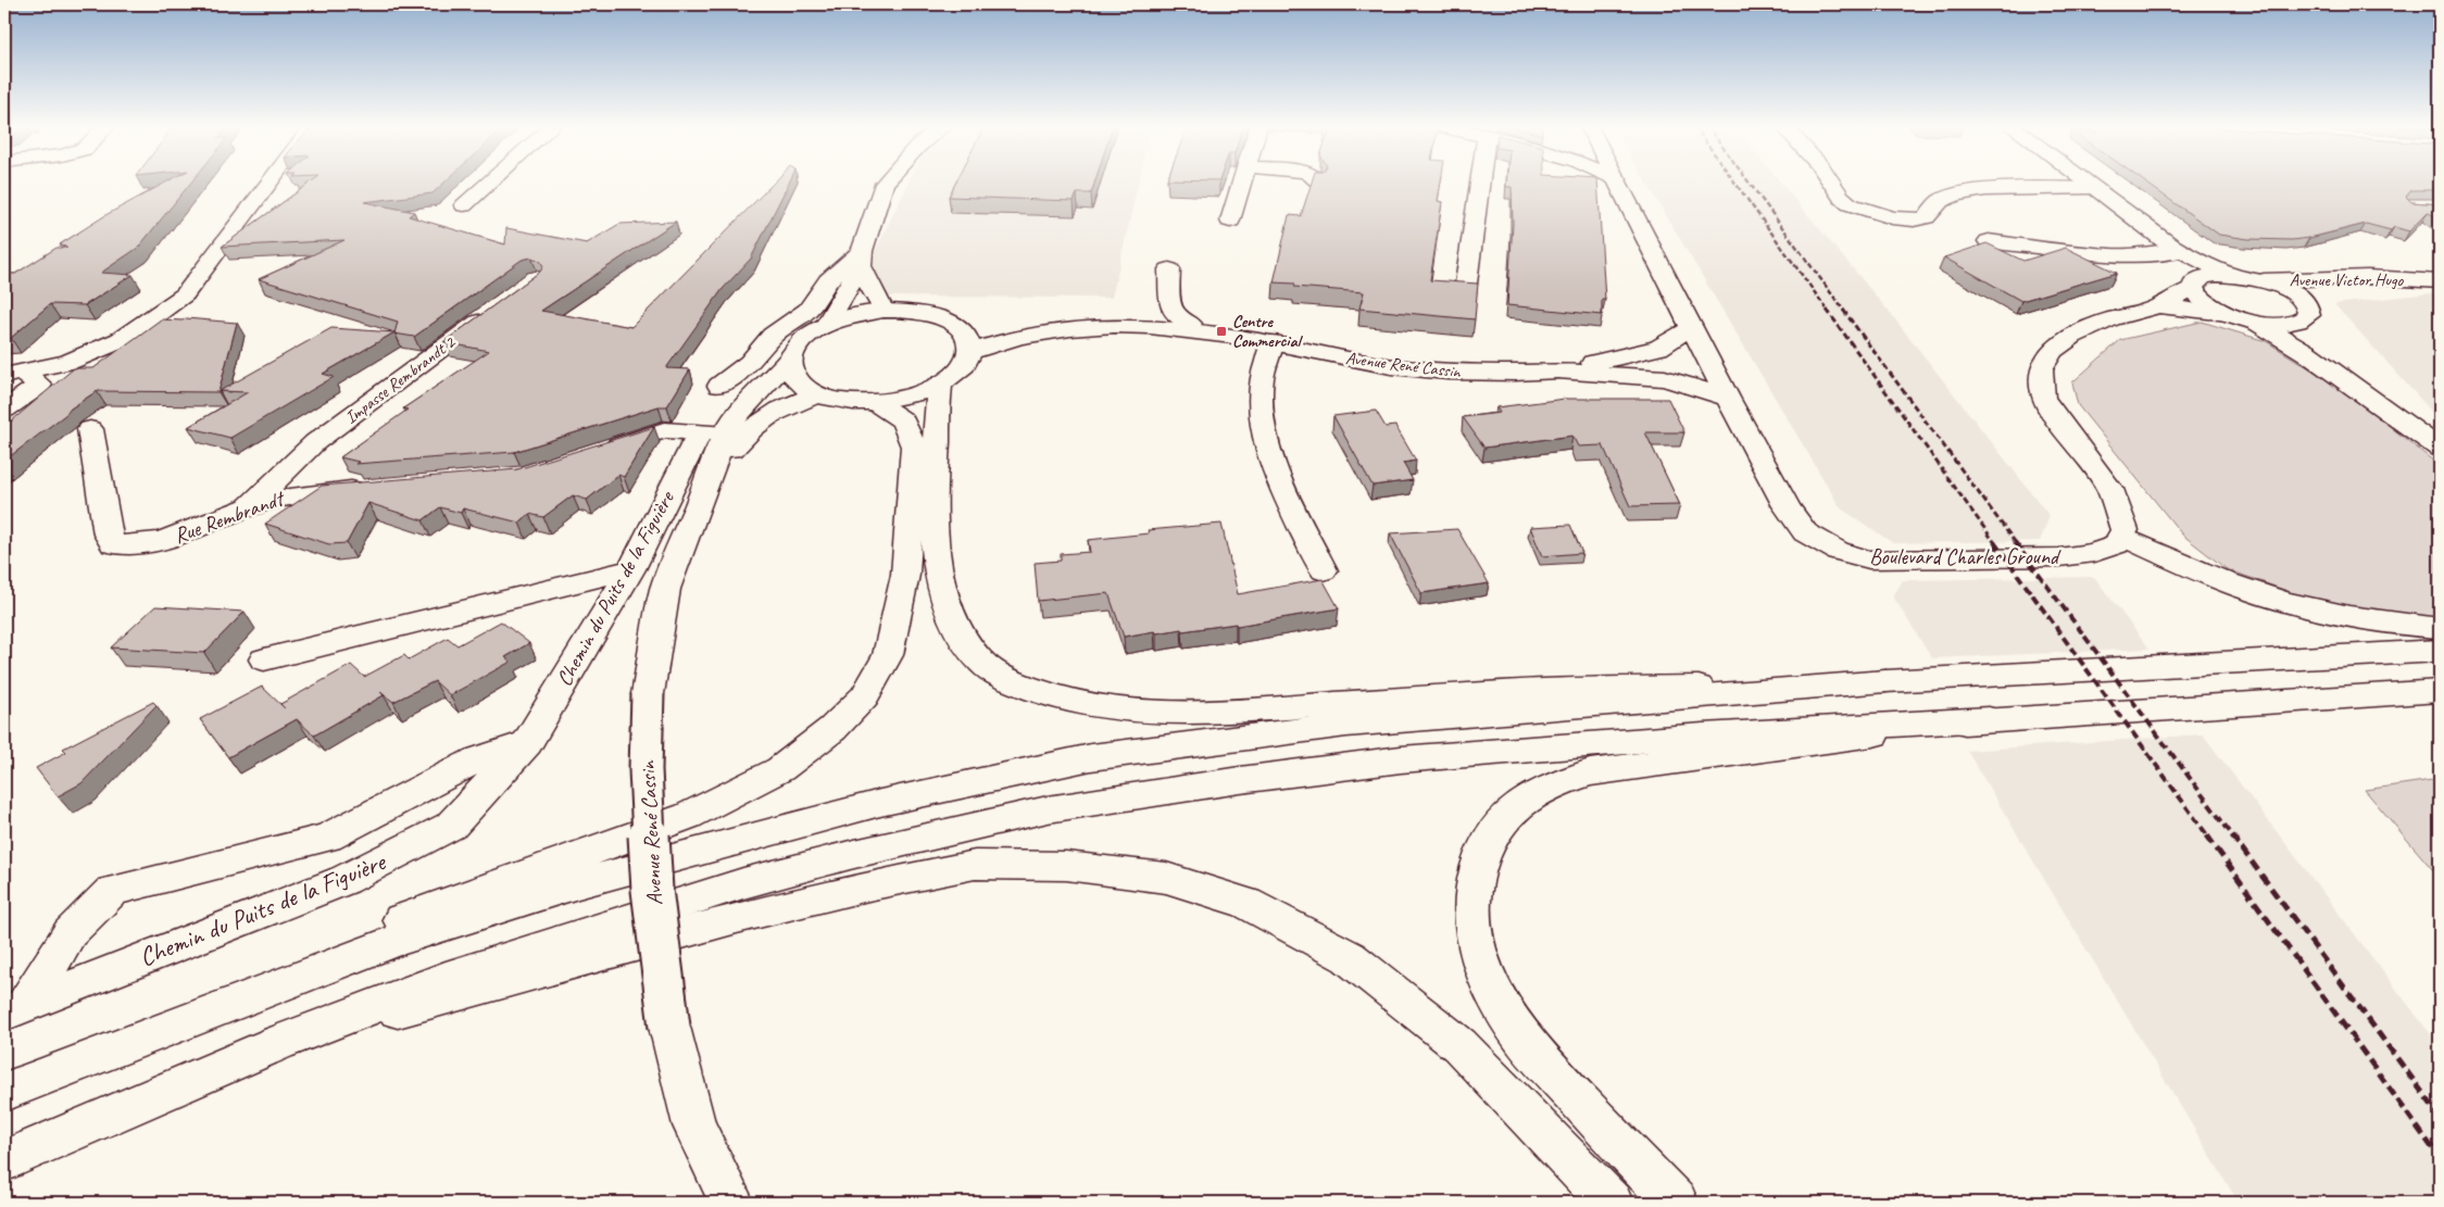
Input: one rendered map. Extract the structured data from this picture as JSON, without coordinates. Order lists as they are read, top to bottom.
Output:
{
  "streets": {
    "main road": [
      "Avenue Victor Hugo",
      "Avenue René Cassin",
      "Impasse Rembrandt 2",
      "Rue Rembrandt",
      "Boulevard Charles Ground",
      "Chemin du Puits de la Figuière"
    ]
  },
  "crossings": [
    ["Avenue René Cassin", "Boulevard Charles Ground"],
    ["Avenue René Cassin", "Chemin du Puits de la Figuière"],
    ["Impasse Rembrandt 2", "Rue Rembrandt"]
  ],
  "places": {
    "transit": ["Centre Commercial"]
  }
}
